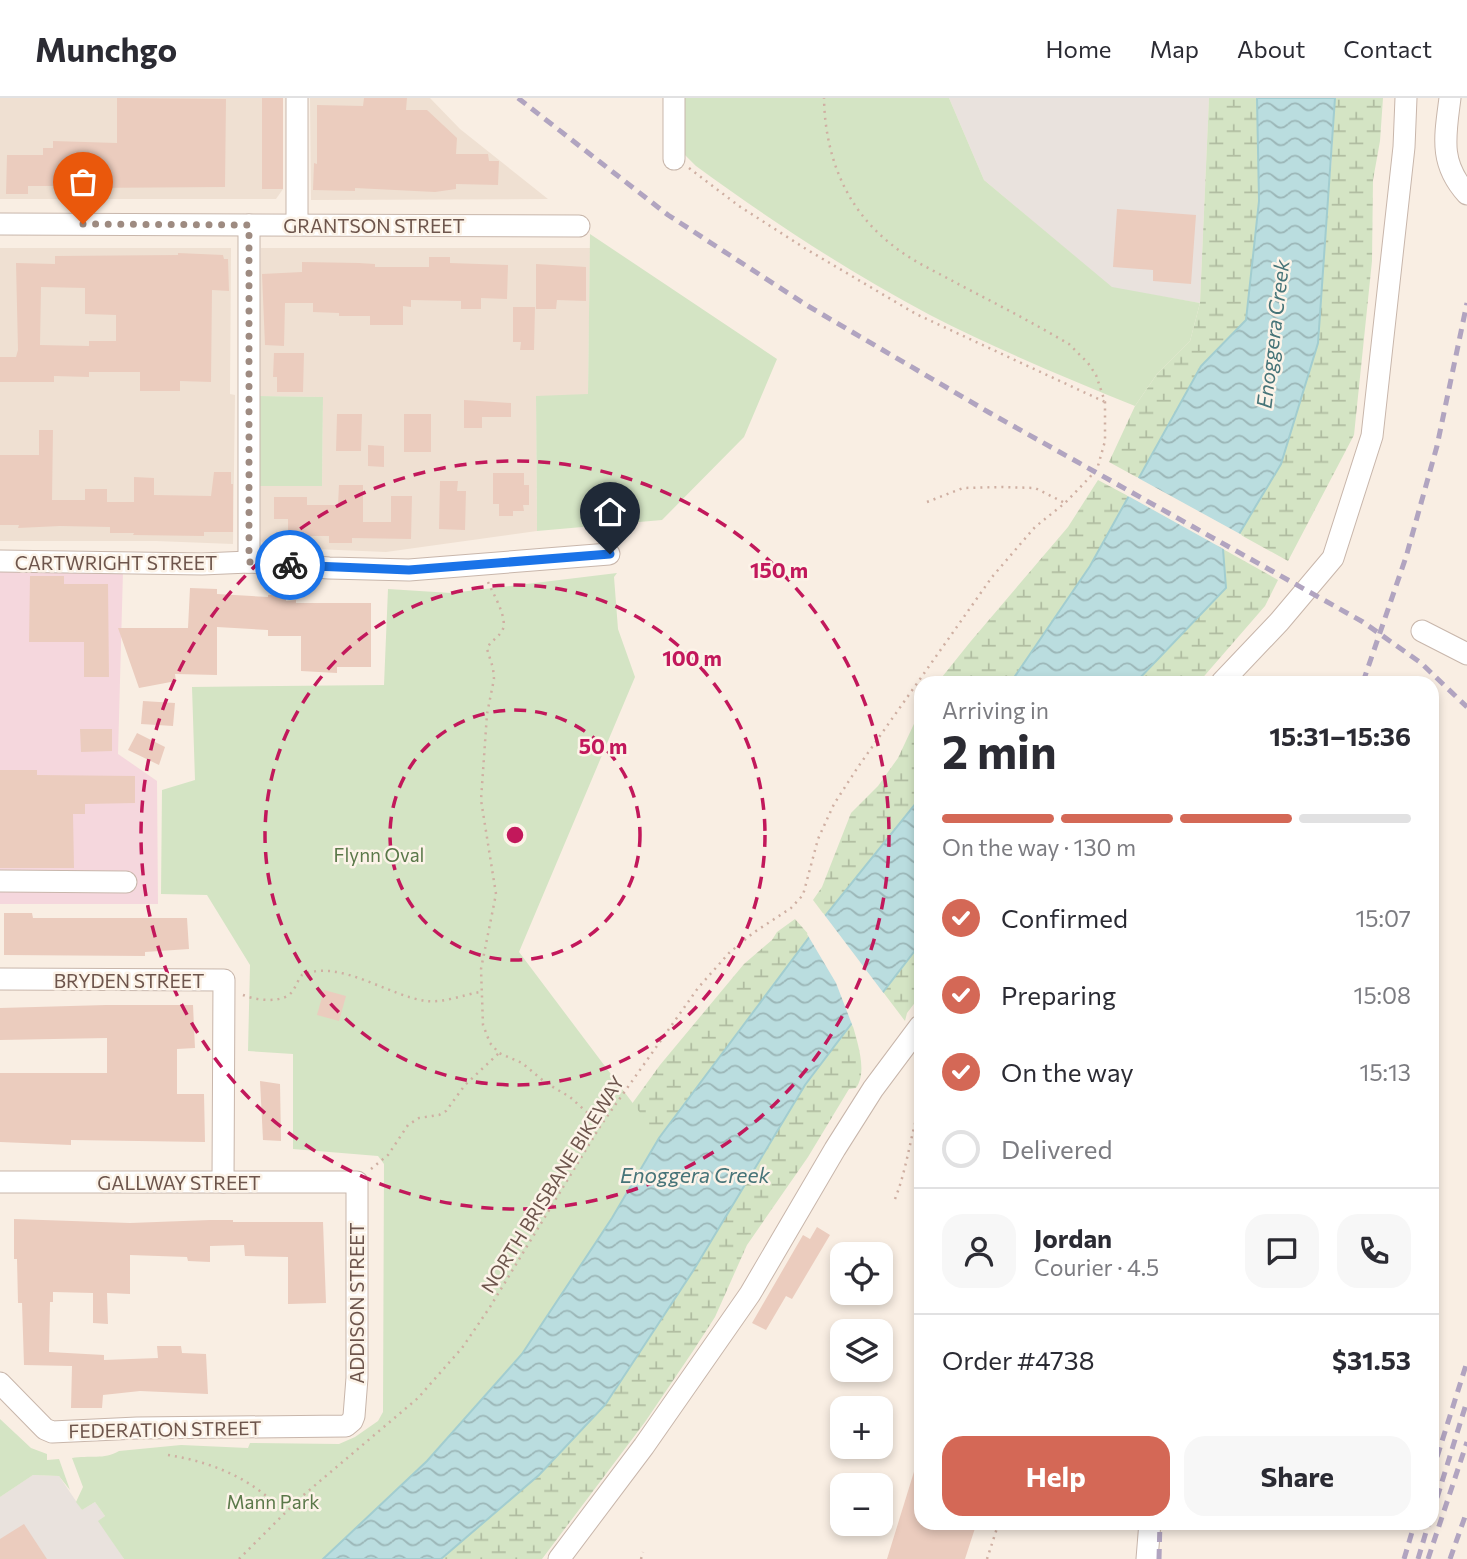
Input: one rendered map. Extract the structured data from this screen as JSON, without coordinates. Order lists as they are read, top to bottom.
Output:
{
  "streets": {
    "street": [
      "GRANTSON STREET",
      "CARTWRIGHT STREET",
      "BRYDEN STREET",
      "GALLWAY STREET",
      "ADDISON STREET",
      "FEDERATION STREET"
    ],
    "path": ["NORTH BRISBANE BIKEWAY"]
  },
  "crossings": [
    ["BRYDEN STREET", "GALLWAY STREET"],
    ["GALLWAY STREET", "ADDISON STREET"],
    ["ADDISON STREET", "FEDERATION STREET"]
  ],
  "water": ["Enoggera Creek"],
  "parks": ["Flynn Oval", "Mann Park"],
  "page": {
    "header": "Munchgo",
    "nav": [
      "Home",
      "Map",
      "About",
      "Contact"
    ],
    "heading": ["2 min", "Arriving in", "15:31–15:36"],
    "panel": [
      "Jordan",
      "Courier · 4.5",
      "Order #4738",
      "$31.53"
    ],
    "bar": "On the way · 130 m",
    "list": [
      ["Confirmed", "15:07"],
      ["Preparing", "15:08"],
      ["On the way", "15:13"],
      "Delivered"
    ],
    "map_buttons": ["+", "−"],
    "buttons": ["Help", "Share"]
  },
  "rings": ["150 m", "100 m", "50 m"]
}
